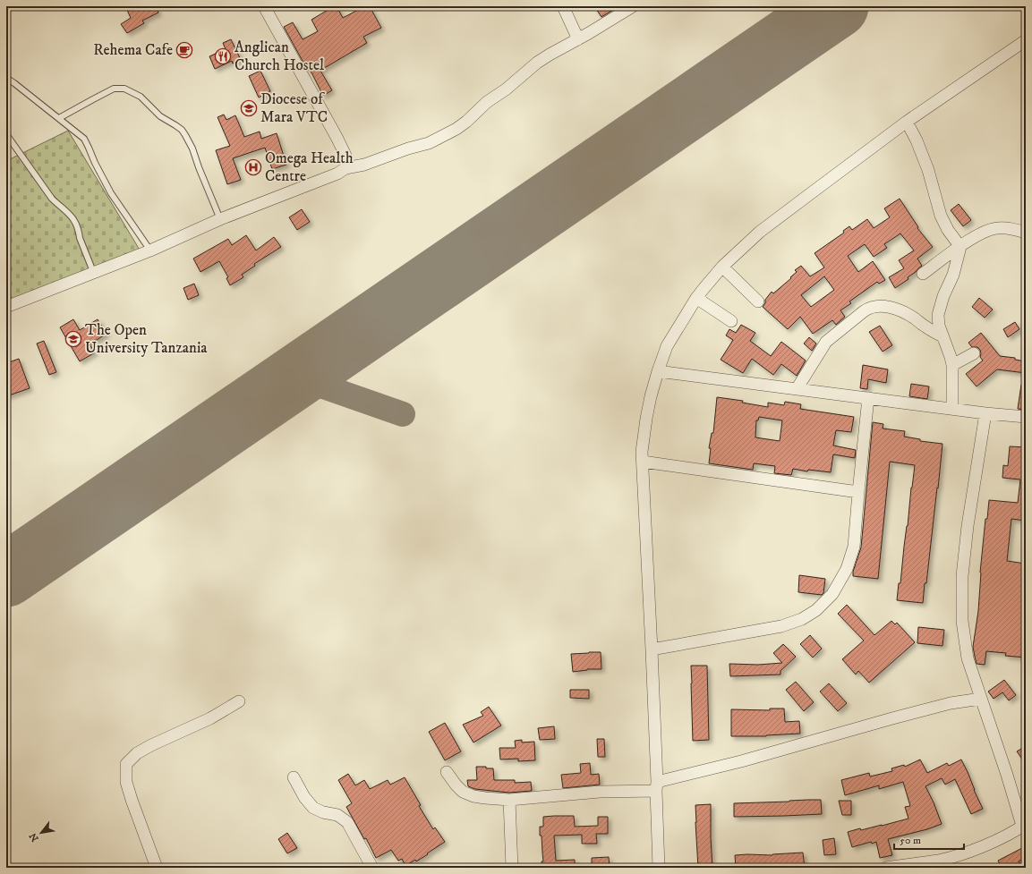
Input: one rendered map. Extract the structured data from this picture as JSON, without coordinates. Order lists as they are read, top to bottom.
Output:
{
  "places": {
    "cafe": ["Rehema Cafe"],
    "restaurant": ["Anglican Church Hostel"],
    "school or university": ["Diocese of Mara VTC", "The Open University Tanzania"],
    "hospital": ["Omega Health Centre"]
  },
  "scale_bar": "50 m",
  "north": "bottom left"
}
